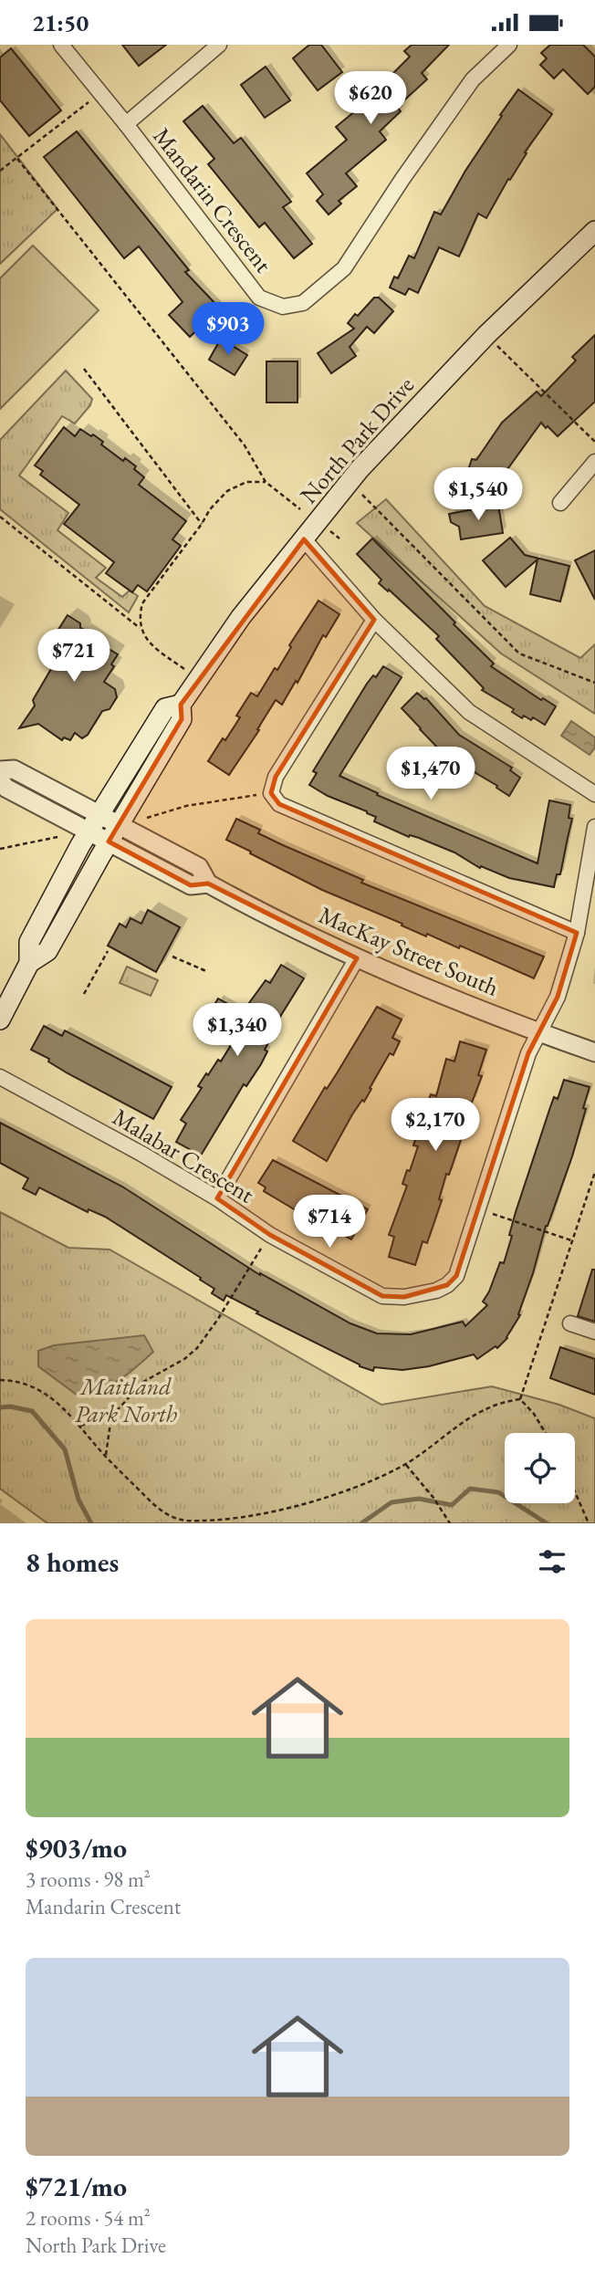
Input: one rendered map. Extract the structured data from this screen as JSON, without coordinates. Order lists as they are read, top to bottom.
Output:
{
  "streets": {
    "main road": ["North Park Drive"],
    "street": ["Mandarin Crescent", "MacKay Street South", "Malabar Crescent"]
  },
  "crossings": [
    ["North Park Drive", "MacKay Street South"],
    ["MacKay Street South", "Malabar Crescent"]
  ],
  "parks": ["Maitland Park North"],
  "page": {
    "status": "21:50",
    "price": [
      "$620",
      "$903",
      "$1,540",
      "$721",
      "$1,470",
      "$1,340",
      "$2,170",
      "$714"
    ],
    "heading": "8 homes",
    "list": [
      {
        "name": "$903/mo",
        "note": "3 rooms · 98 m² · Mandarin Crescent"
      },
      {
        "name": "$721/mo",
        "note": "2 rooms · 54 m² · North Park Drive"
      }
    ]
  }
}
